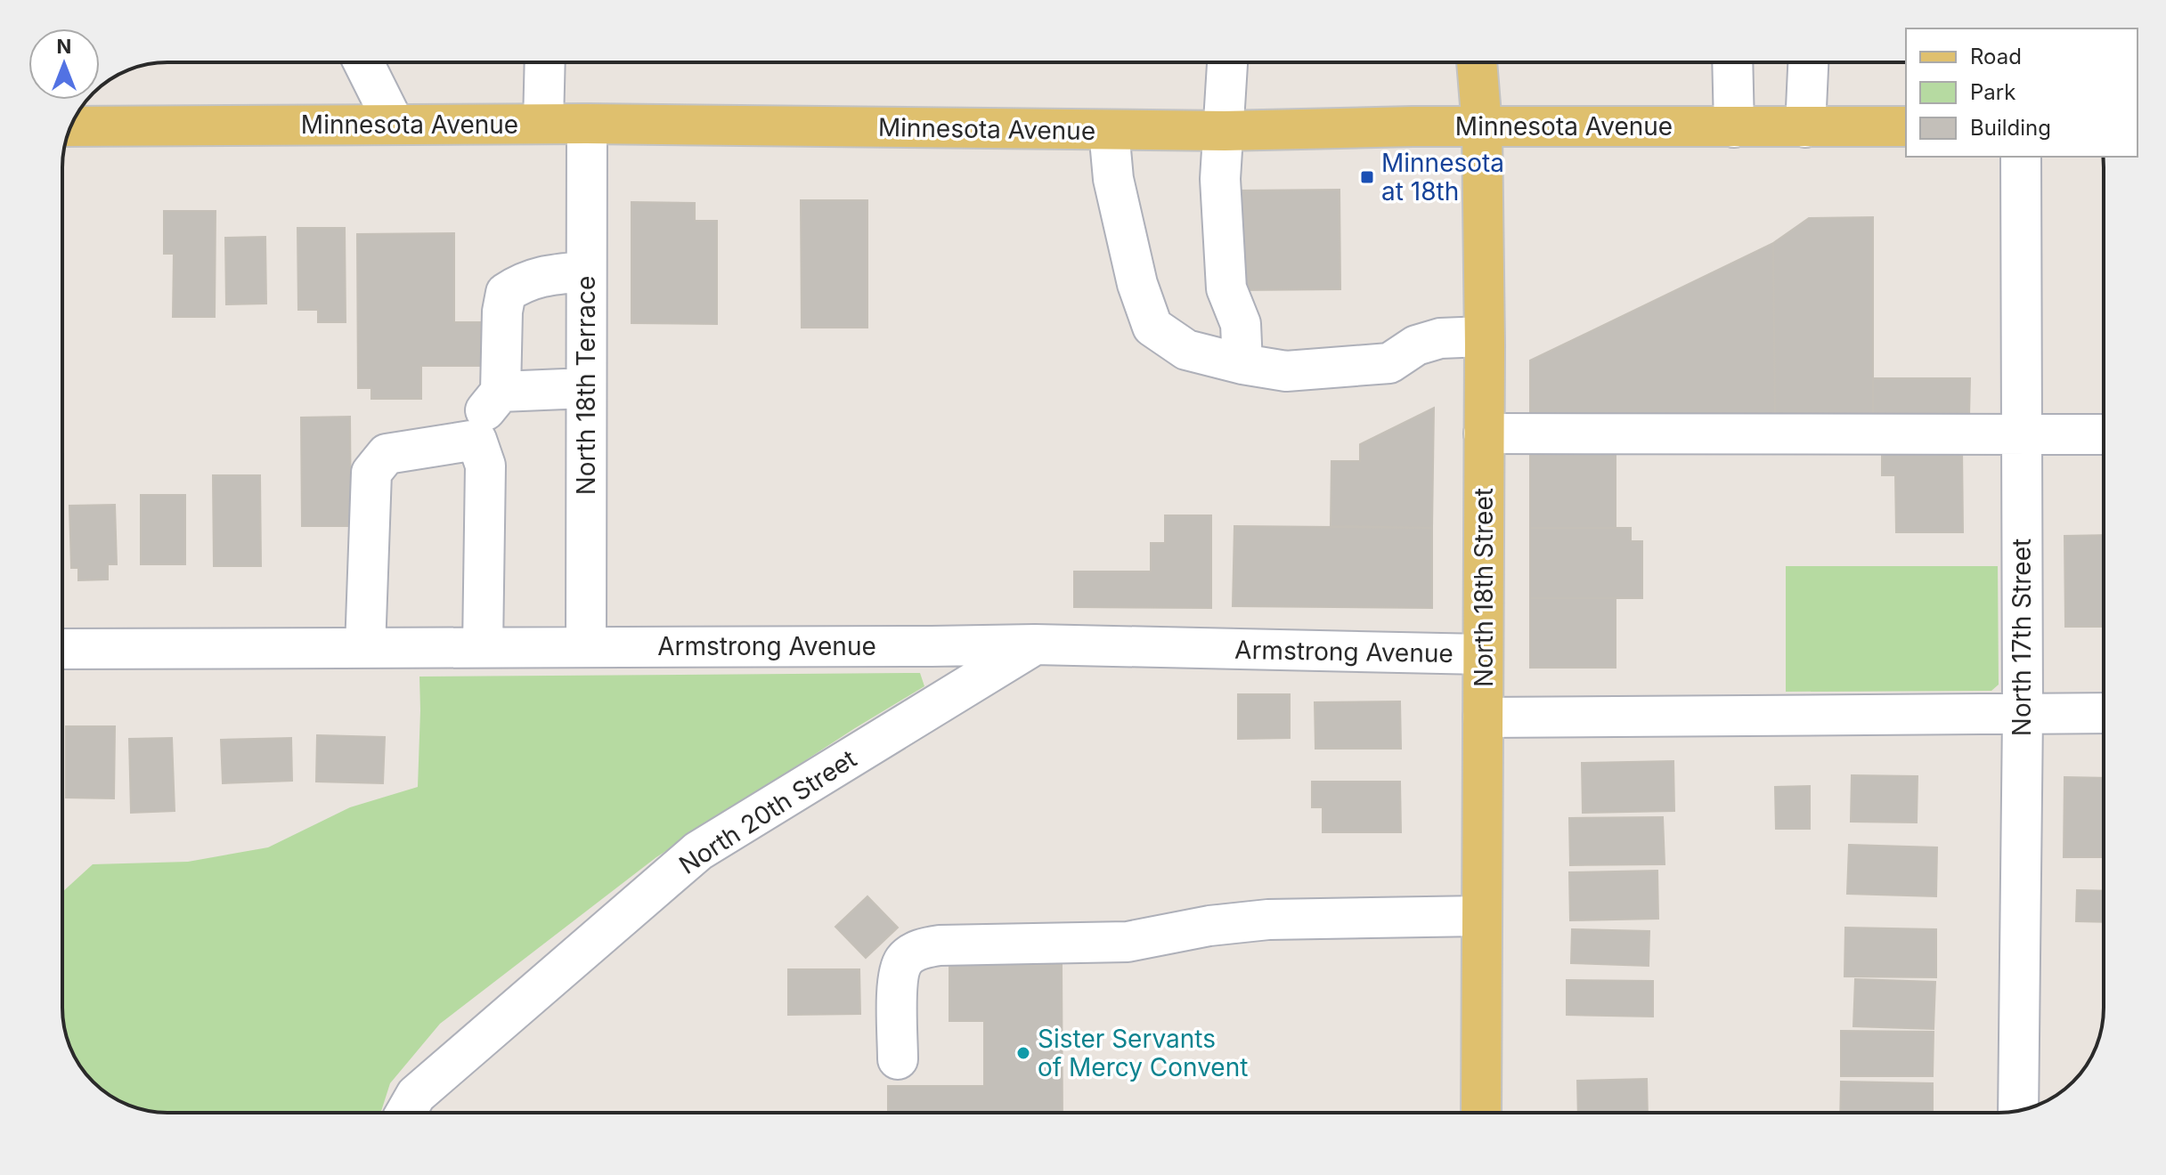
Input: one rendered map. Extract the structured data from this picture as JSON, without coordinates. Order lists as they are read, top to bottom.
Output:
{
  "streets": {
    "main road": ["Minnesota Avenue", "North 18th Street"],
    "street": [
      "North 18th Terrace",
      "North 17th Street",
      "Armstrong Avenue",
      "North 20th Street"
    ]
  },
  "crossings": [
    ["Minnesota Avenue", "North 18th Terrace"],
    ["Minnesota Avenue", "North 18th Street"],
    ["North 18th Terrace", "Armstrong Avenue"],
    ["North 18th Street", "Armstrong Avenue"],
    ["Armstrong Avenue", "North 20th Street"]
  ],
  "places": {
    "transit": ["Minnesota at 18th"],
    "other": ["Sister Servants of Mercy Convent"]
  },
  "legend": ["Road", "Park", "Building"],
  "north": "top"
}
